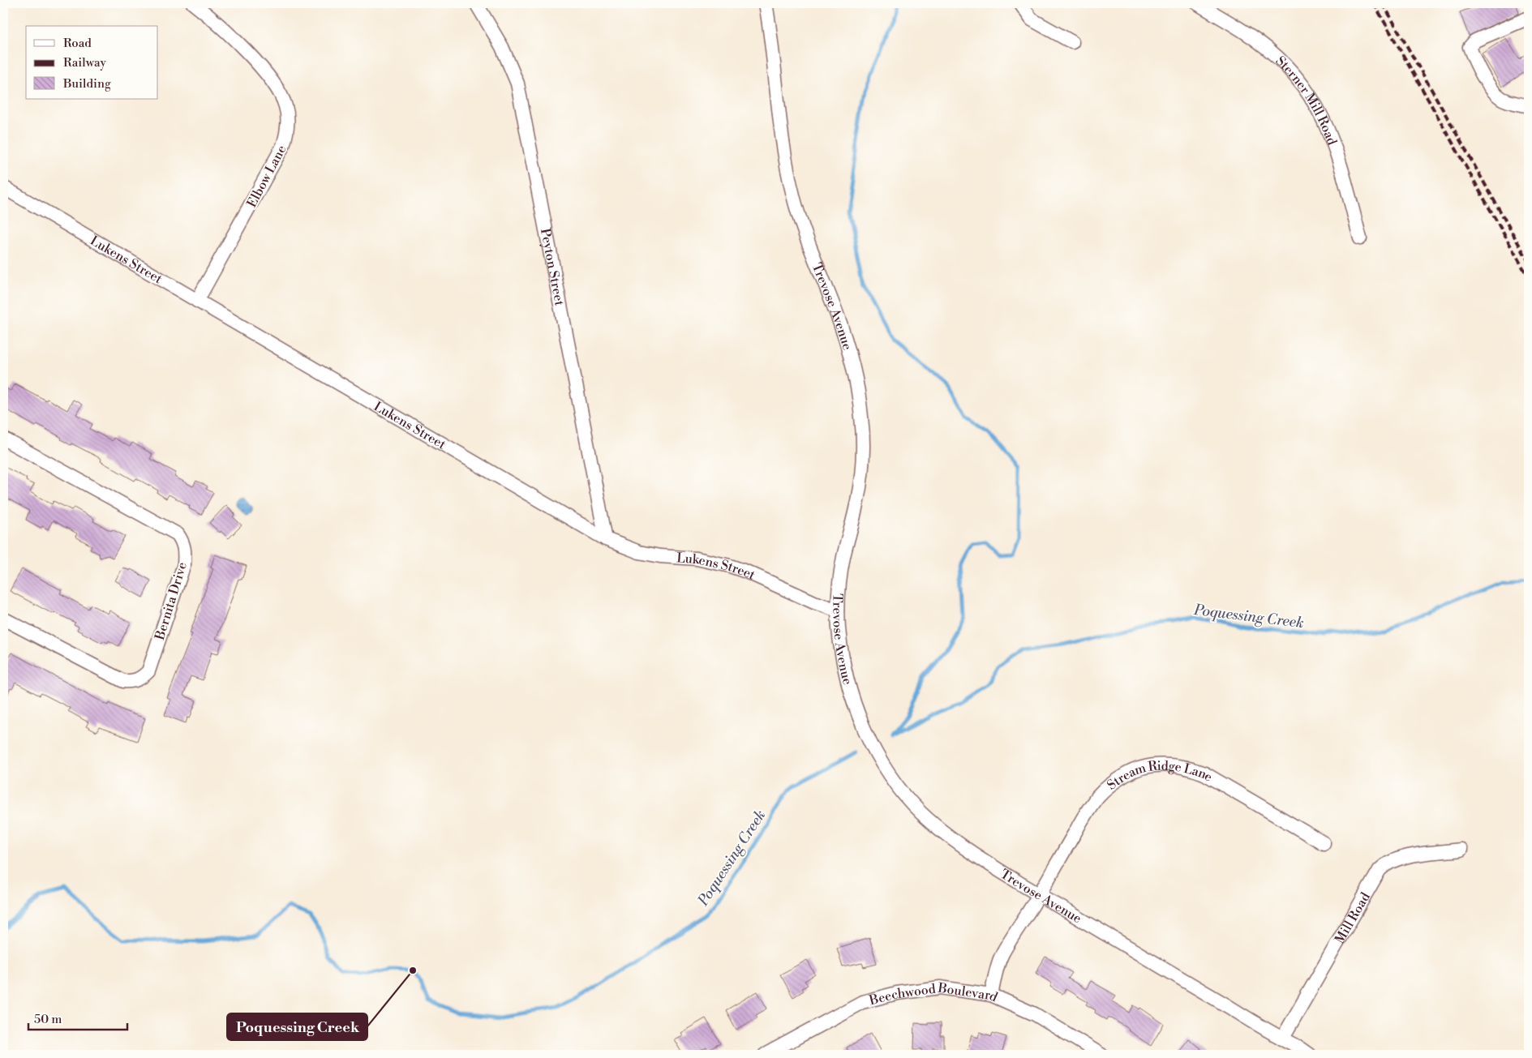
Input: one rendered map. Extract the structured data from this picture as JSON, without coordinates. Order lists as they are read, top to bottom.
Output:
{
  "streets": {
    "street": [
      "Sterner Mill Road",
      "Elbow Lane",
      "Lukens Street",
      "Peyton Street",
      "Trevose Avenue",
      "Bernita Drive",
      "Stream Ridge Lane",
      "Mill Road",
      "Beechwood Boulevard"
    ]
  },
  "crossings": [
    ["Elbow Lane", "Lukens Street"],
    ["Lukens Street", "Peyton Street"],
    ["Lukens Street", "Trevose Avenue"],
    ["Trevose Avenue", "Stream Ridge Lane"],
    ["Trevose Avenue", "Mill Road"],
    ["Stream Ridge Lane", "Beechwood Boulevard"]
  ],
  "water": ["Poquessing Creek"],
  "places": ["Poquessing Creek"],
  "legend": ["Road", "Railway", "Building"],
  "scale_bar": "50 m"
}
